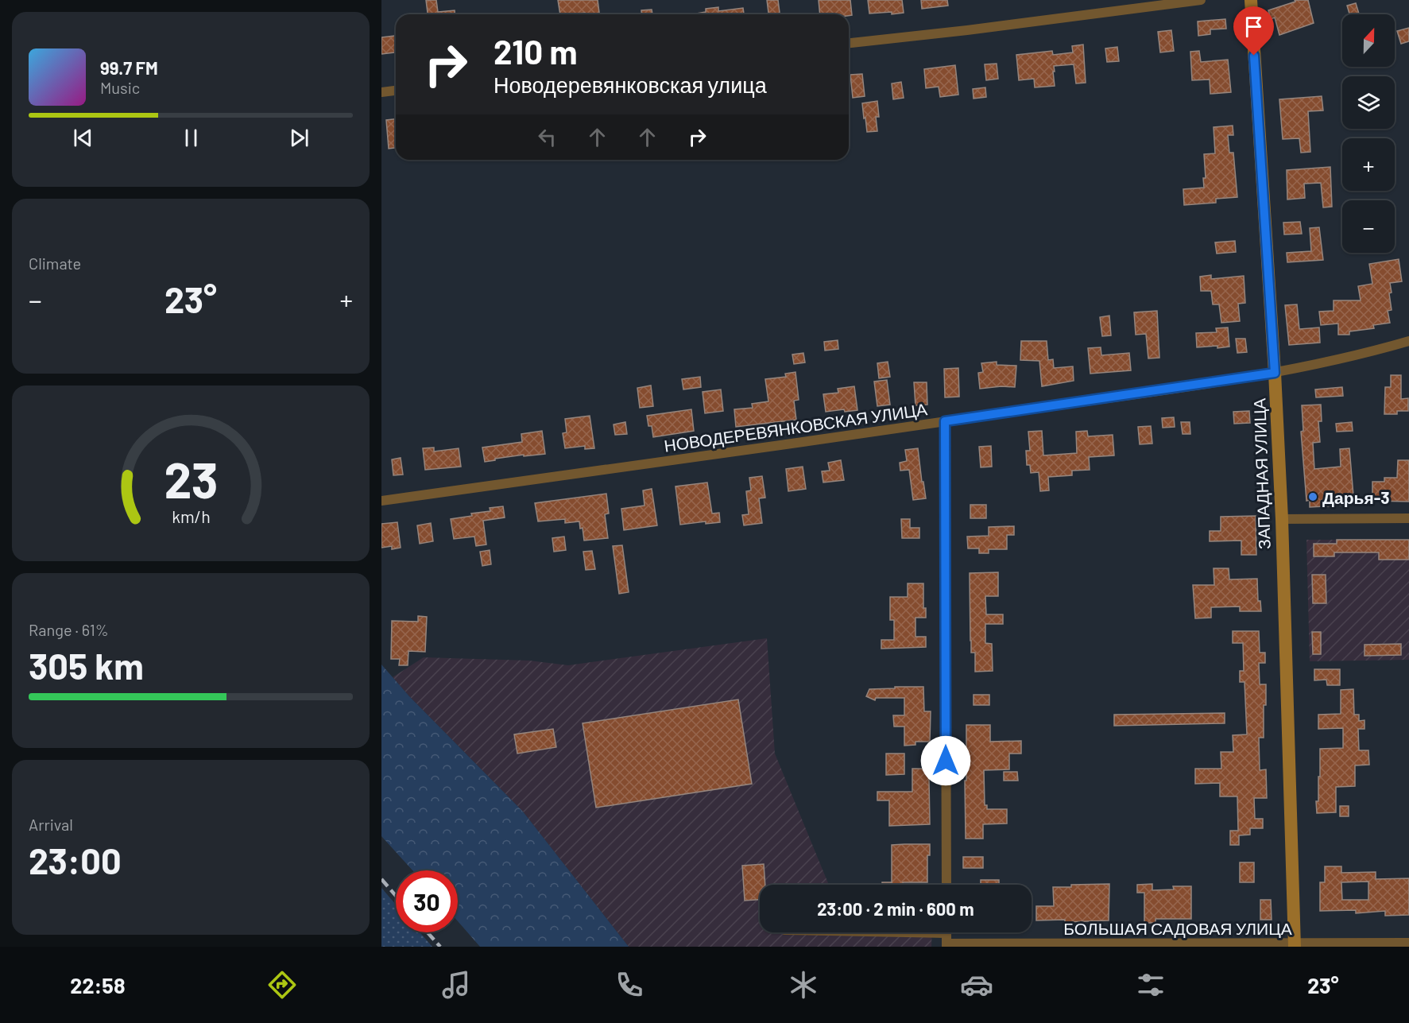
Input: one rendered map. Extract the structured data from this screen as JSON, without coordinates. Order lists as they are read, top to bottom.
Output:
{
  "streets": {
    "main road": ["ЗАПАДНАЯ УЛИЦА"],
    "street": ["НОВОДЕРЕВЯНКОВСКАЯ УЛИЦА", "БОЛЬШАЯ САДОВАЯ УЛИЦА"]
  },
  "crossings": [
    ["НОВОДЕРЕВЯНКОВСКАЯ УЛИЦА", "ЗАПАДНАЯ УЛИЦА"],
    ["ЗАПАДНАЯ УЛИЦА", "БОЛЬШАЯ САДОВАЯ УЛИЦА"]
  ],
  "places": ["Дарья-3"],
  "north": "top",
  "page": {
    "map_buttons": ["+", "−"],
    "turn": ["210 m", "Новодеревянковская улица"],
    "song": ["99.7 FM", "Music"],
    "tile": [
      "Climate",
      ["Range · 61%", "305 km"],
      ["Arrival", "23:00"]
    ],
    "heat": ["−", "23°", "+"],
    "limit": "30",
    "trip": "23:00 · 2 min · 600 m",
    "tabs": ["22:58", "23°"],
    "gauge": ["23", "km/h"]
  }
}
